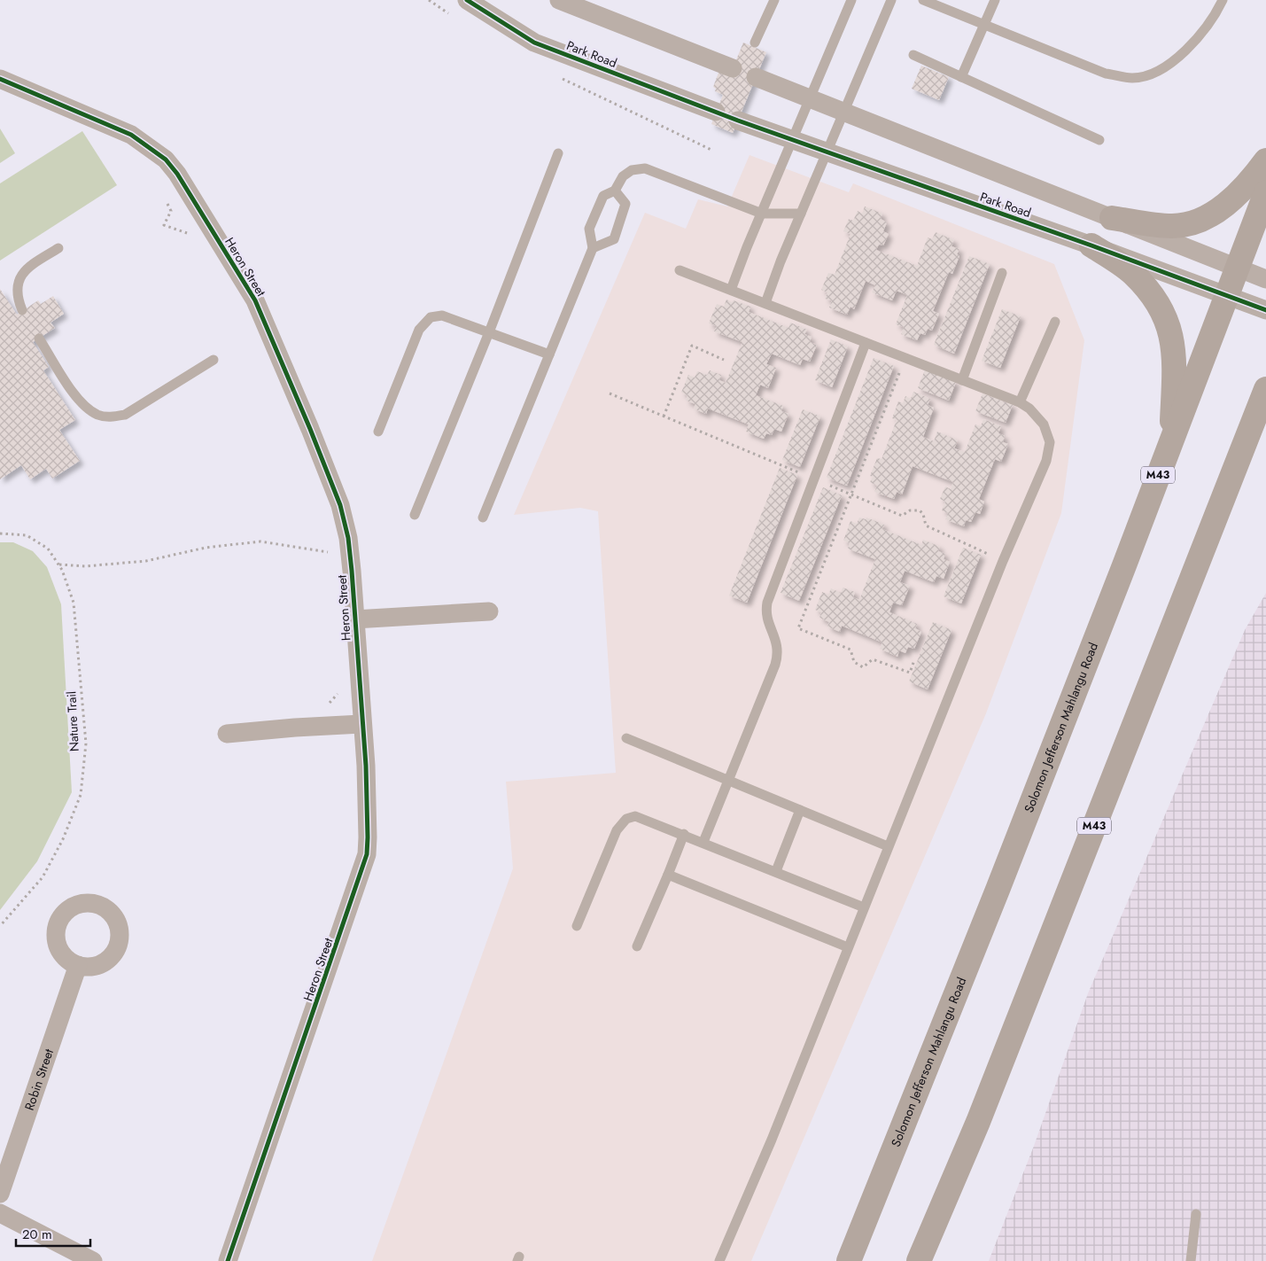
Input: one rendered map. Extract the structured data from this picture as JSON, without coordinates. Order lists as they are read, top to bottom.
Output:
{
  "streets": {
    "main road": ["M43", "Solomon Jefferson Mahlangu Road"],
    "street": ["Park Road", "Heron Street", "Robin Street"],
    "path": ["Nature Trail"]
  },
  "crossings": [
    ["Park Road", "Solomon Jefferson Mahlangu Road"]
  ],
  "scale_bar": "20 m"
}
